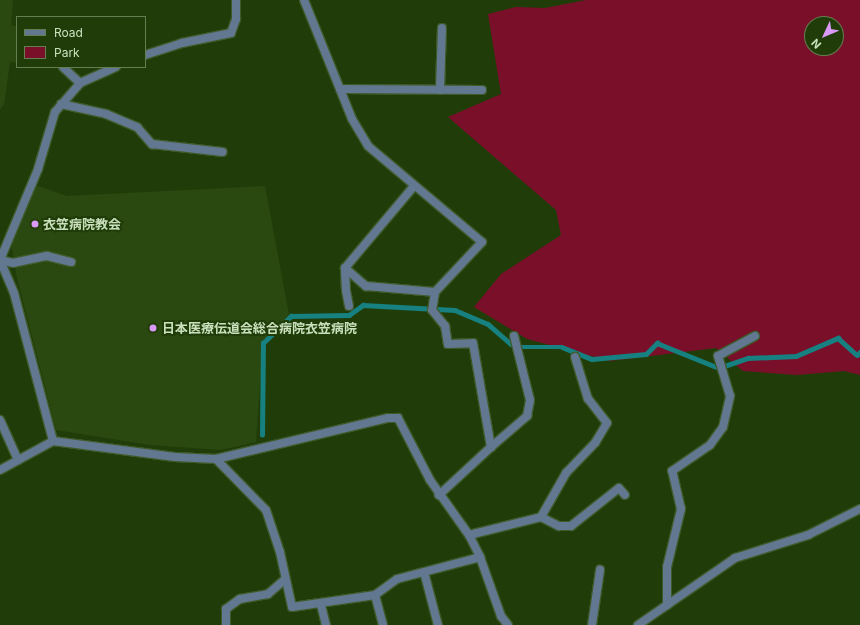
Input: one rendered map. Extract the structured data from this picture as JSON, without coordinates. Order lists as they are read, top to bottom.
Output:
{
  "places": ["衣笠病院教会", "日本医療伝道会総合病院衣笠病院"],
  "legend": ["Road", "Park"],
  "north": "bottom left"
}
